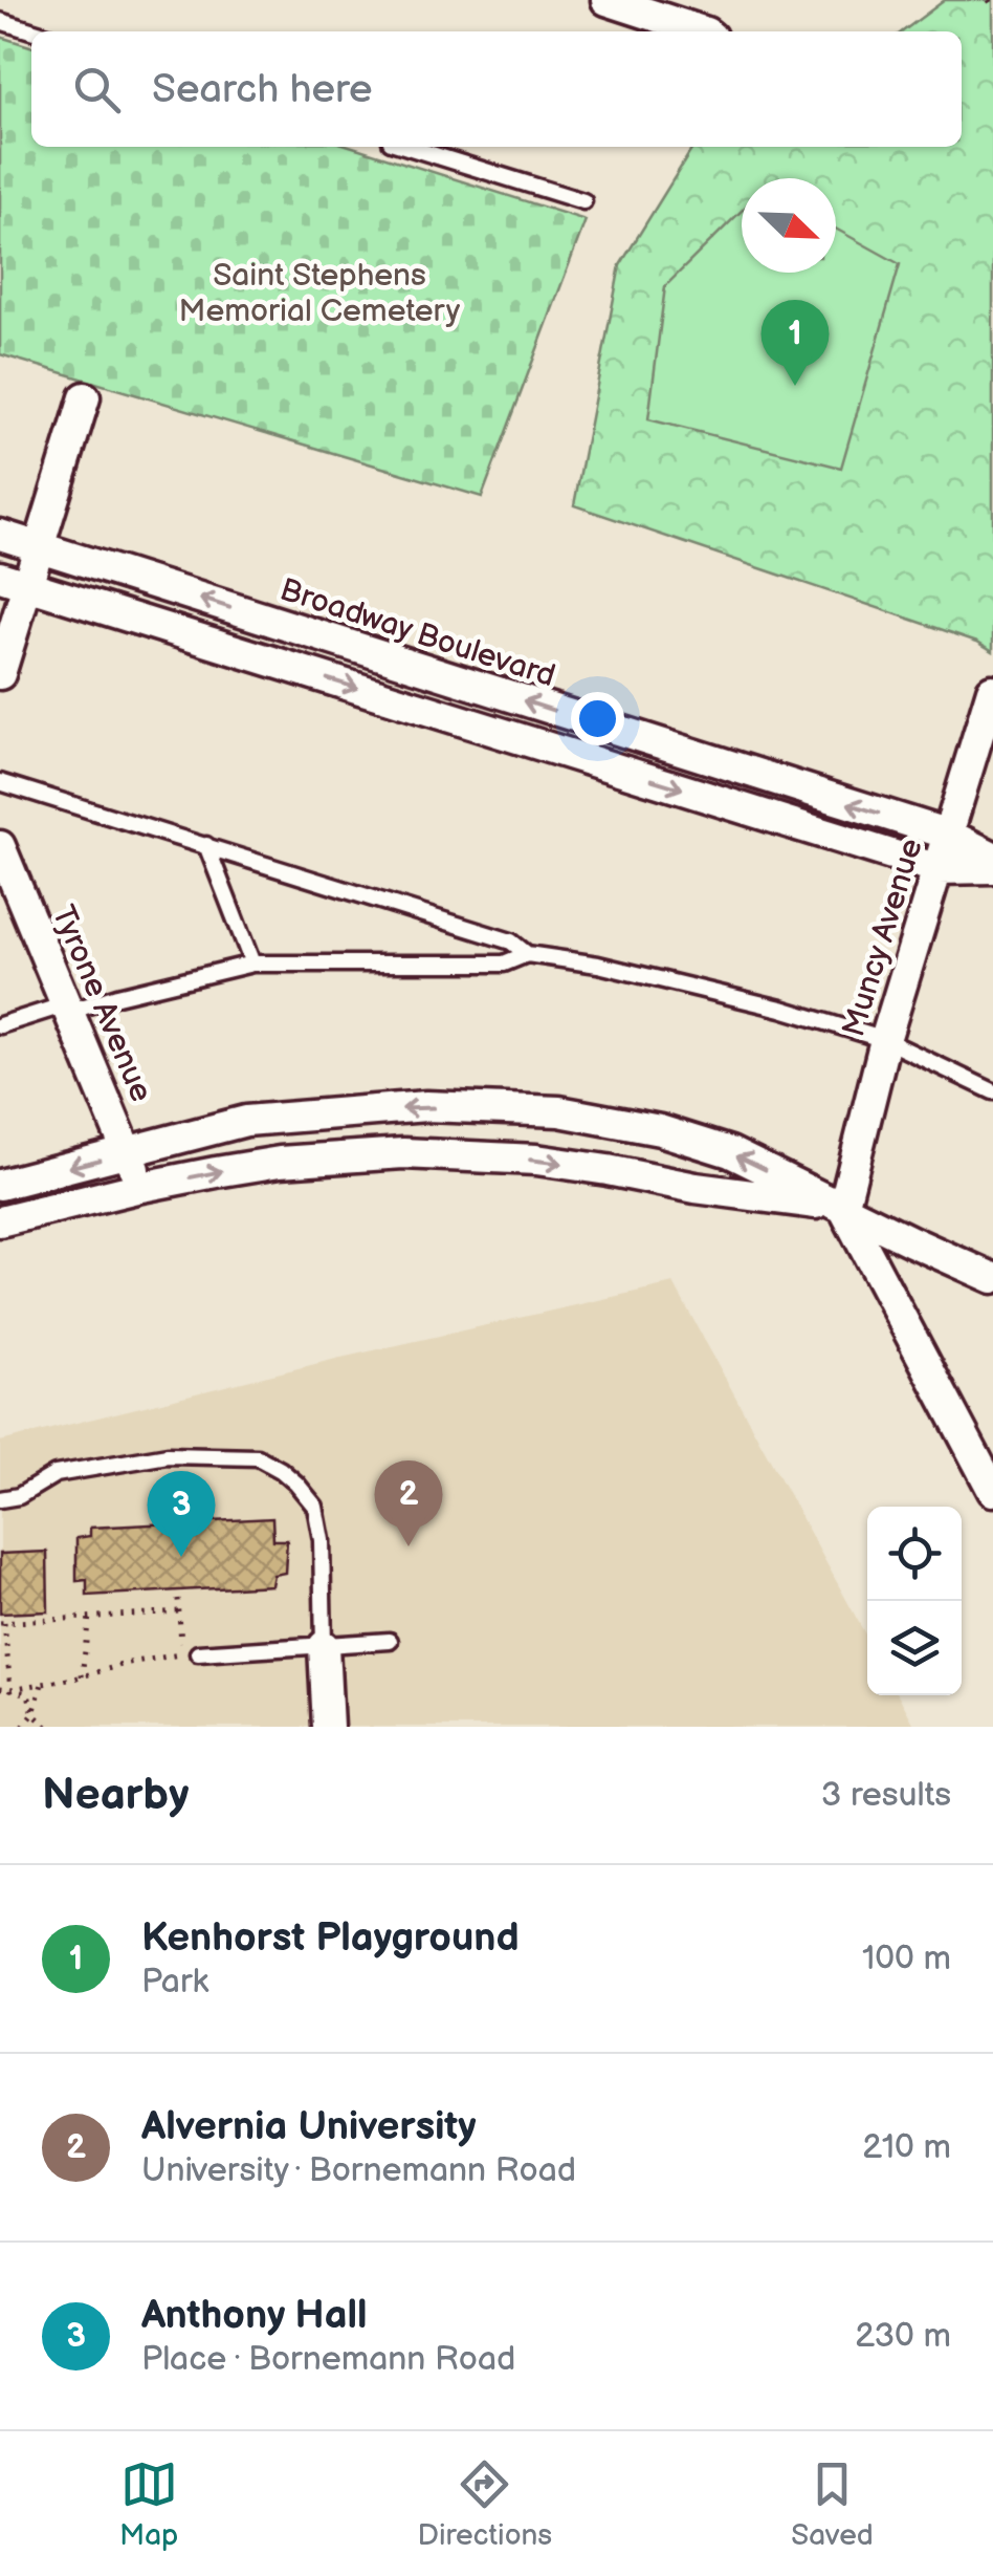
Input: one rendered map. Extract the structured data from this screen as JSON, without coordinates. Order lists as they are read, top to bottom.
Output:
{
  "streets": {
    "street": ["Broadway Boulevard", "Muncy Avenue", "Tyrone Avenue"]
  },
  "crossings": [
    ["Broadway Boulevard", "Muncy Avenue"]
  ],
  "parks": ["Saint Stephens Memorial Cemetery"],
  "north": "bottom right",
  "page": {
    "search": "Search here",
    "pins": ["1", "2", "3"],
    "heading": ["Nearby", "3 results"],
    "list": [
      {
        "mark": "1",
        "name": "Kenhorst Playground",
        "note": "Park",
        "value": "100 m"
      },
      {
        "mark": "2",
        "name": "Alvernia University",
        "note": "University · Bornemann Road",
        "value": "210 m"
      },
      {
        "mark": "3",
        "name": "Anthony Hall",
        "note": "Place · Bornemann Road",
        "value": "230 m"
      }
    ],
    "nav": ["Map", "Directions", "Saved"]
  }
}
